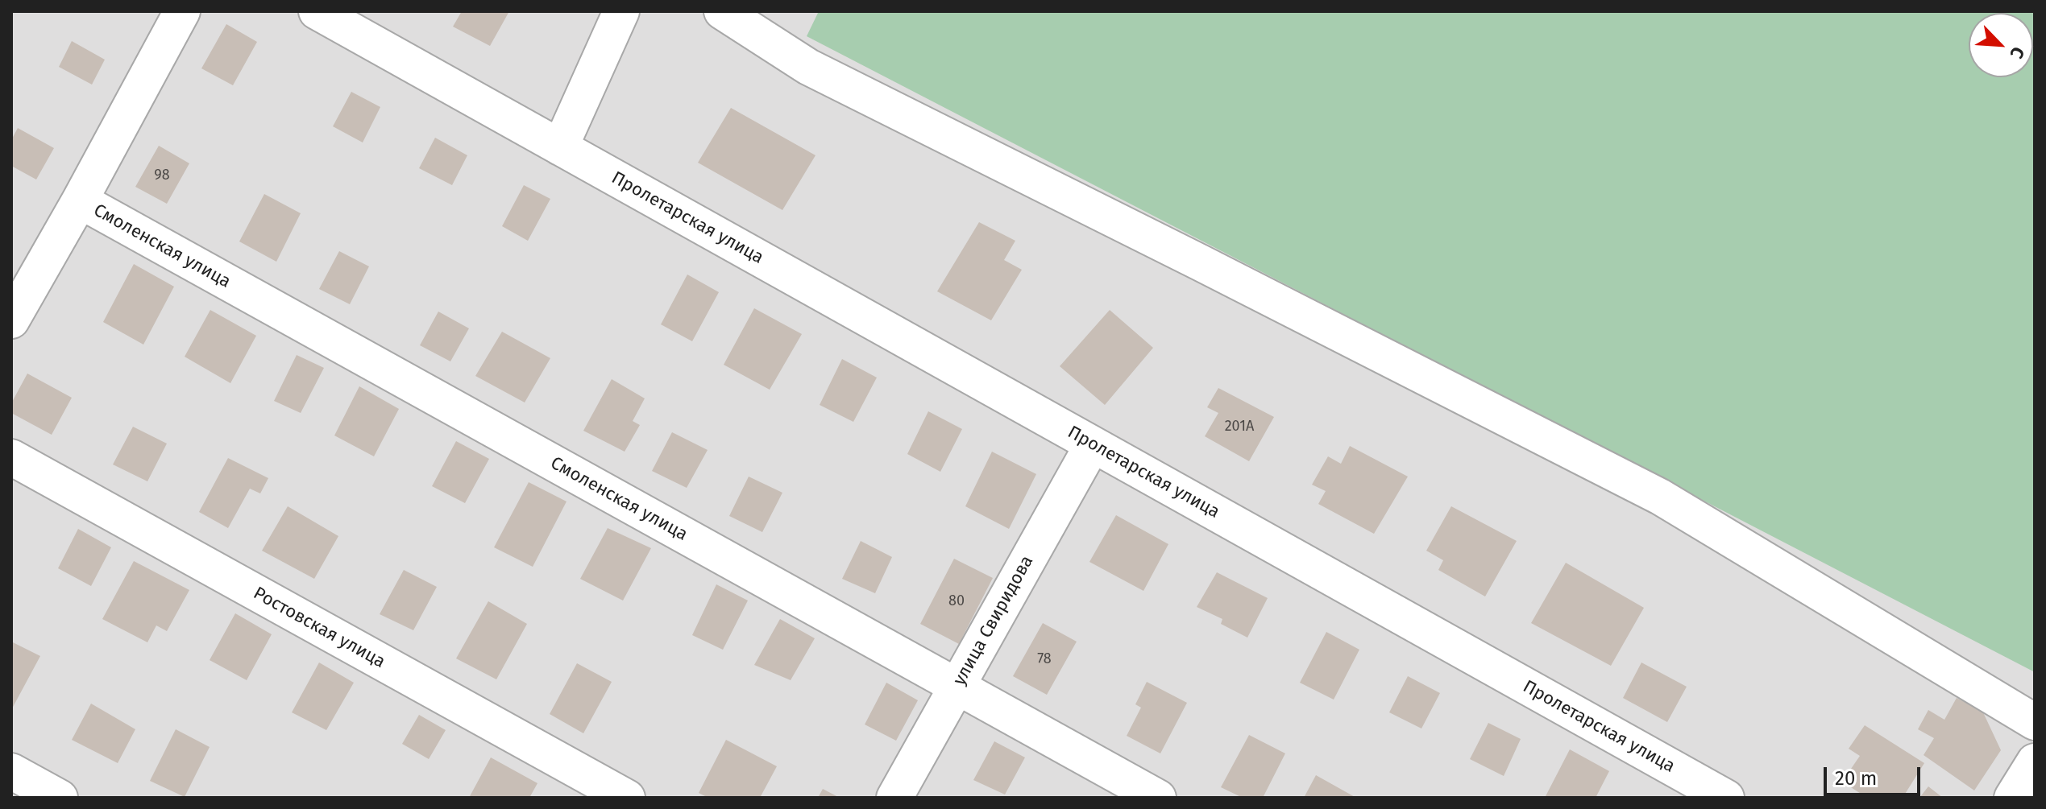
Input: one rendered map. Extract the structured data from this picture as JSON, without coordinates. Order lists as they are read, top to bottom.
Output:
{
  "streets": {
    "street": [
      "Пролетарская улица",
      "Смоленская улица",
      "улица Свиридова",
      "Ростовская улица"
    ]
  },
  "crossings": [
    ["Пролетарская улица", "улица Свиридова"],
    ["Смоленская улица", "улица Свиридова"]
  ],
  "house_numbers": [
    "98",
    "201А",
    "80",
    "78"
  ],
  "scale_bar": "20 m",
  "north": "bottom right"
}
